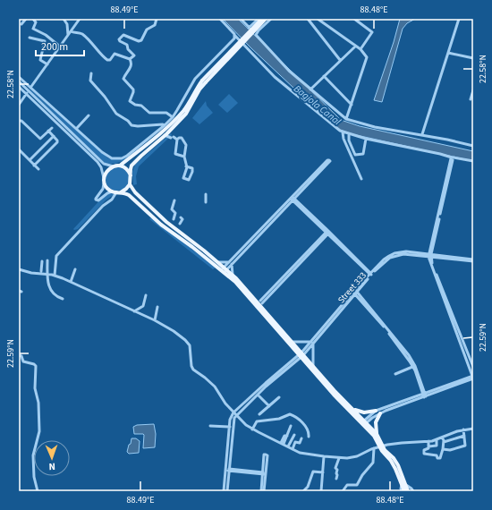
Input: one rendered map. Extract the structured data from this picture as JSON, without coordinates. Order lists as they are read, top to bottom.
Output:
{
  "streets": {
    "street": ["Street 333"]
  },
  "water": ["Bagjola Canal"],
  "scale_bar": "200 m",
  "north": "bottom",
  "coordinates": [
    "88.49°E",
    "88.48°E",
    "22.58°N",
    "22.59°N"
  ]
}
